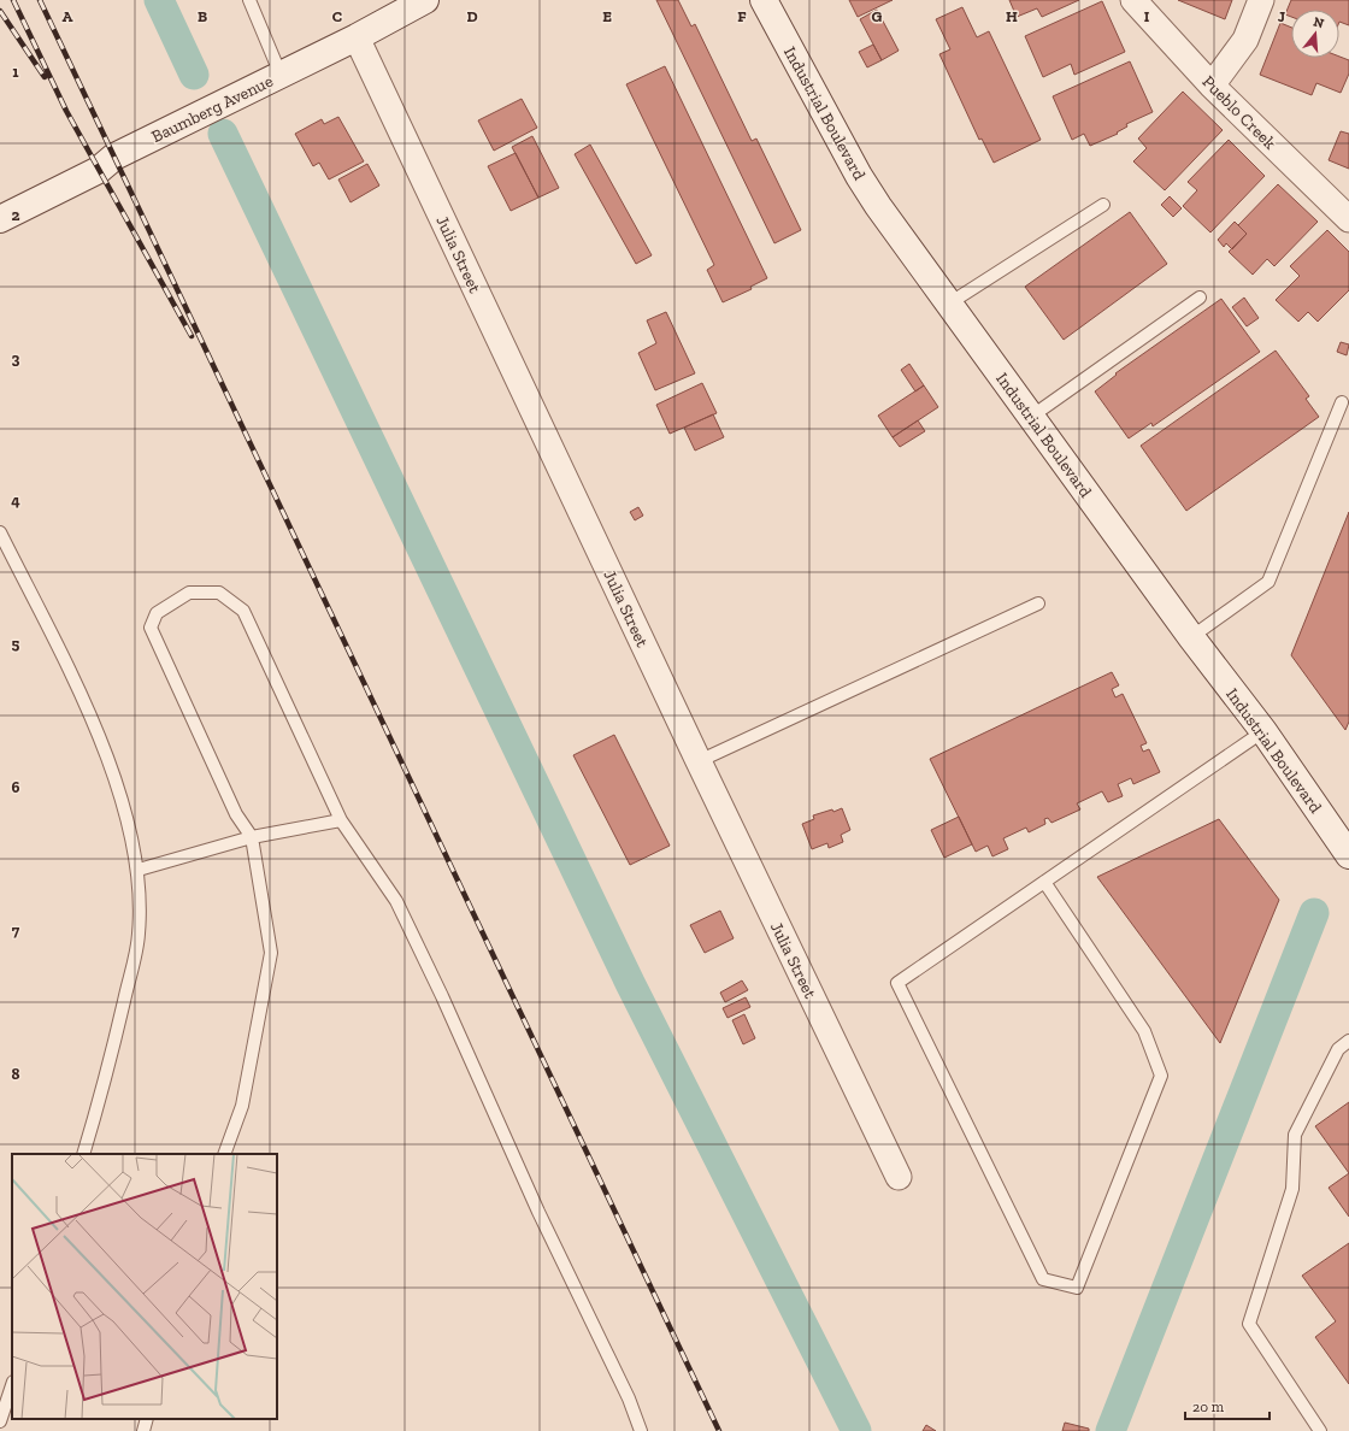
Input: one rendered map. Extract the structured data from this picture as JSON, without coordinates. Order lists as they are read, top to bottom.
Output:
{
  "streets": {
    "main road": ["Baumberg Avenue", "Industrial Boulevard"],
    "street": ["Pueblo Creek", "Julia Street"]
  },
  "crossings": [
    ["Baumberg Avenue", "Julia Street"]
  ],
  "scale_bar": "20 m",
  "north": "top",
  "grid": {
    "columns": [
      "A",
      "B",
      "C",
      "D",
      "E",
      "F",
      "G",
      "H",
      "I",
      "J"
    ],
    "rows": [
      "1",
      "2",
      "3",
      "4",
      "5",
      "6",
      "7",
      "8"
    ]
  }
}
